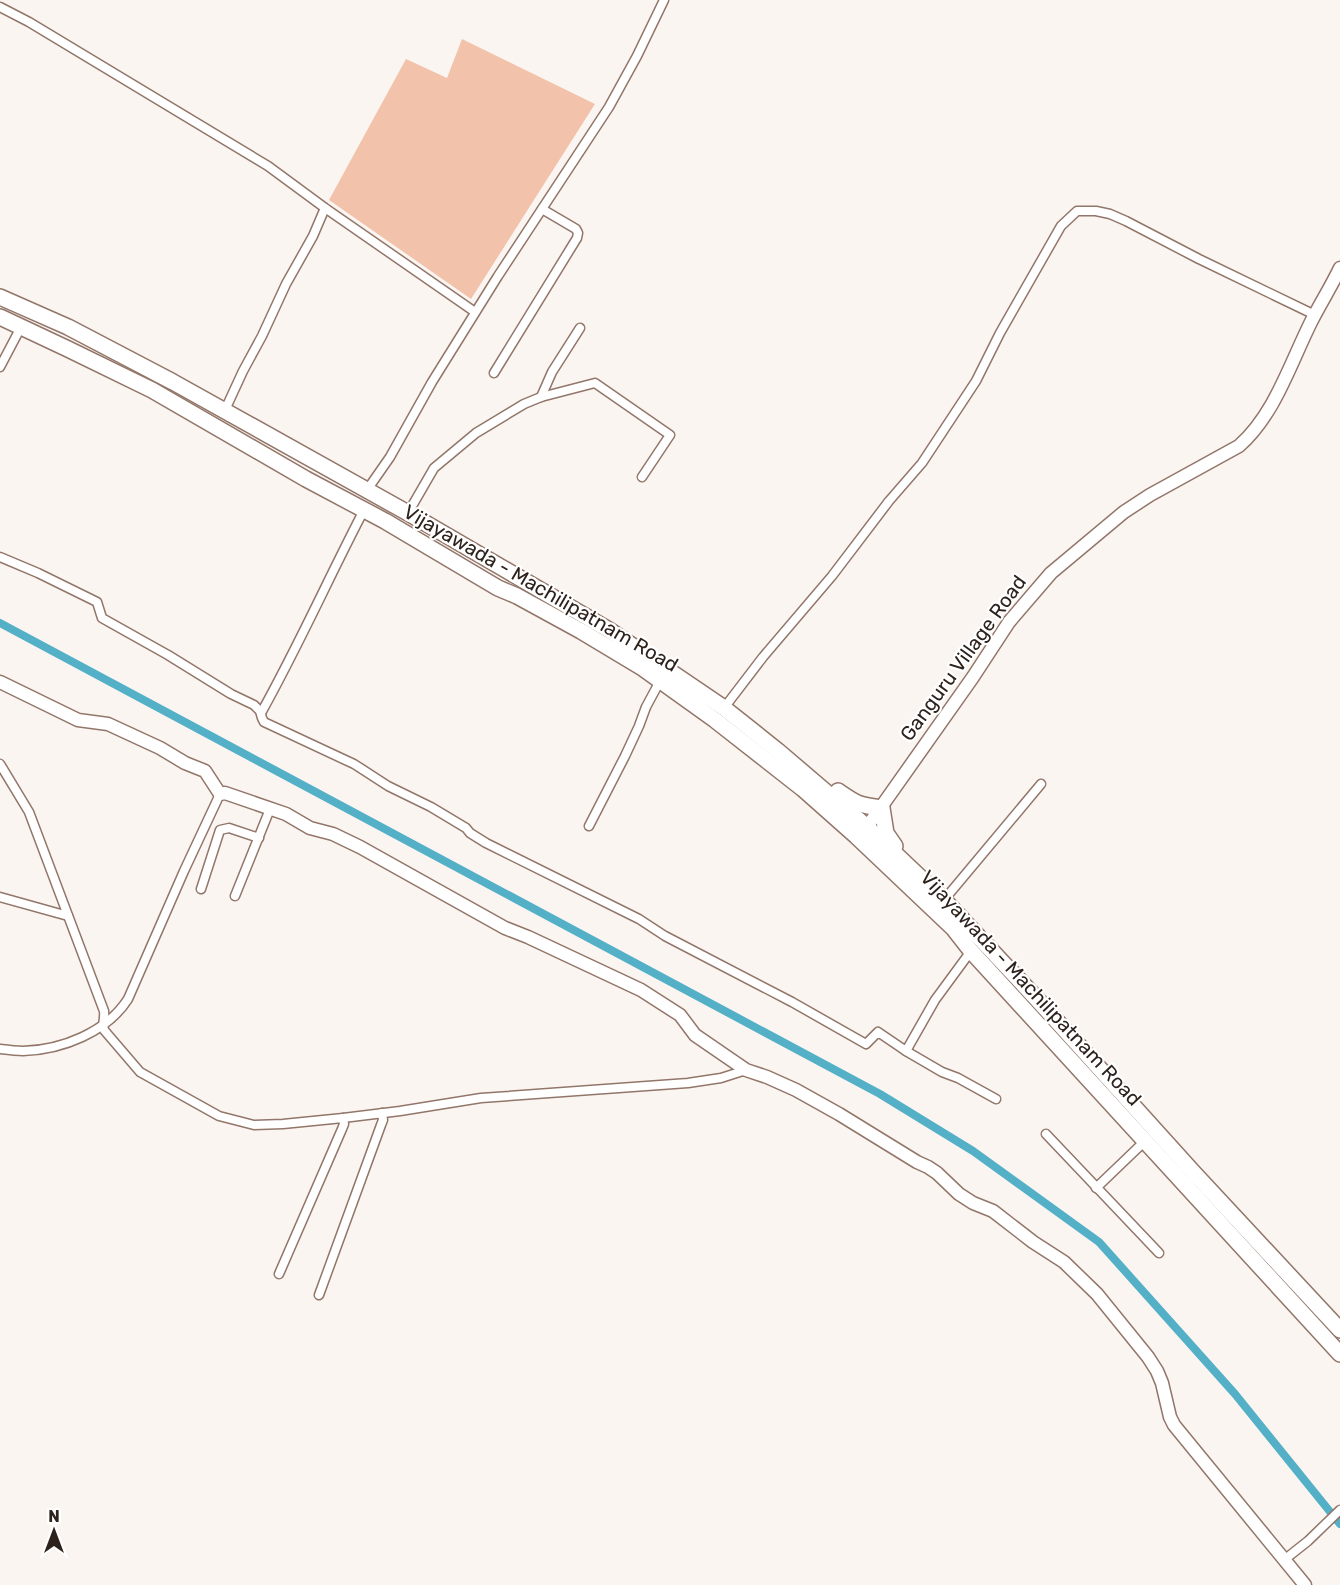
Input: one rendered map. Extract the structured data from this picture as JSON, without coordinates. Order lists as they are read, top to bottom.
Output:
{
  "streets": {
    "highway": ["Vijayawada - Machilipatnam Road"],
    "street": ["Ganguru Village Road"]
  },
  "crossings": [
    ["Vijayawada - Machilipatnam Road", "Ganguru Village Road"]
  ],
  "north": "top"
}
